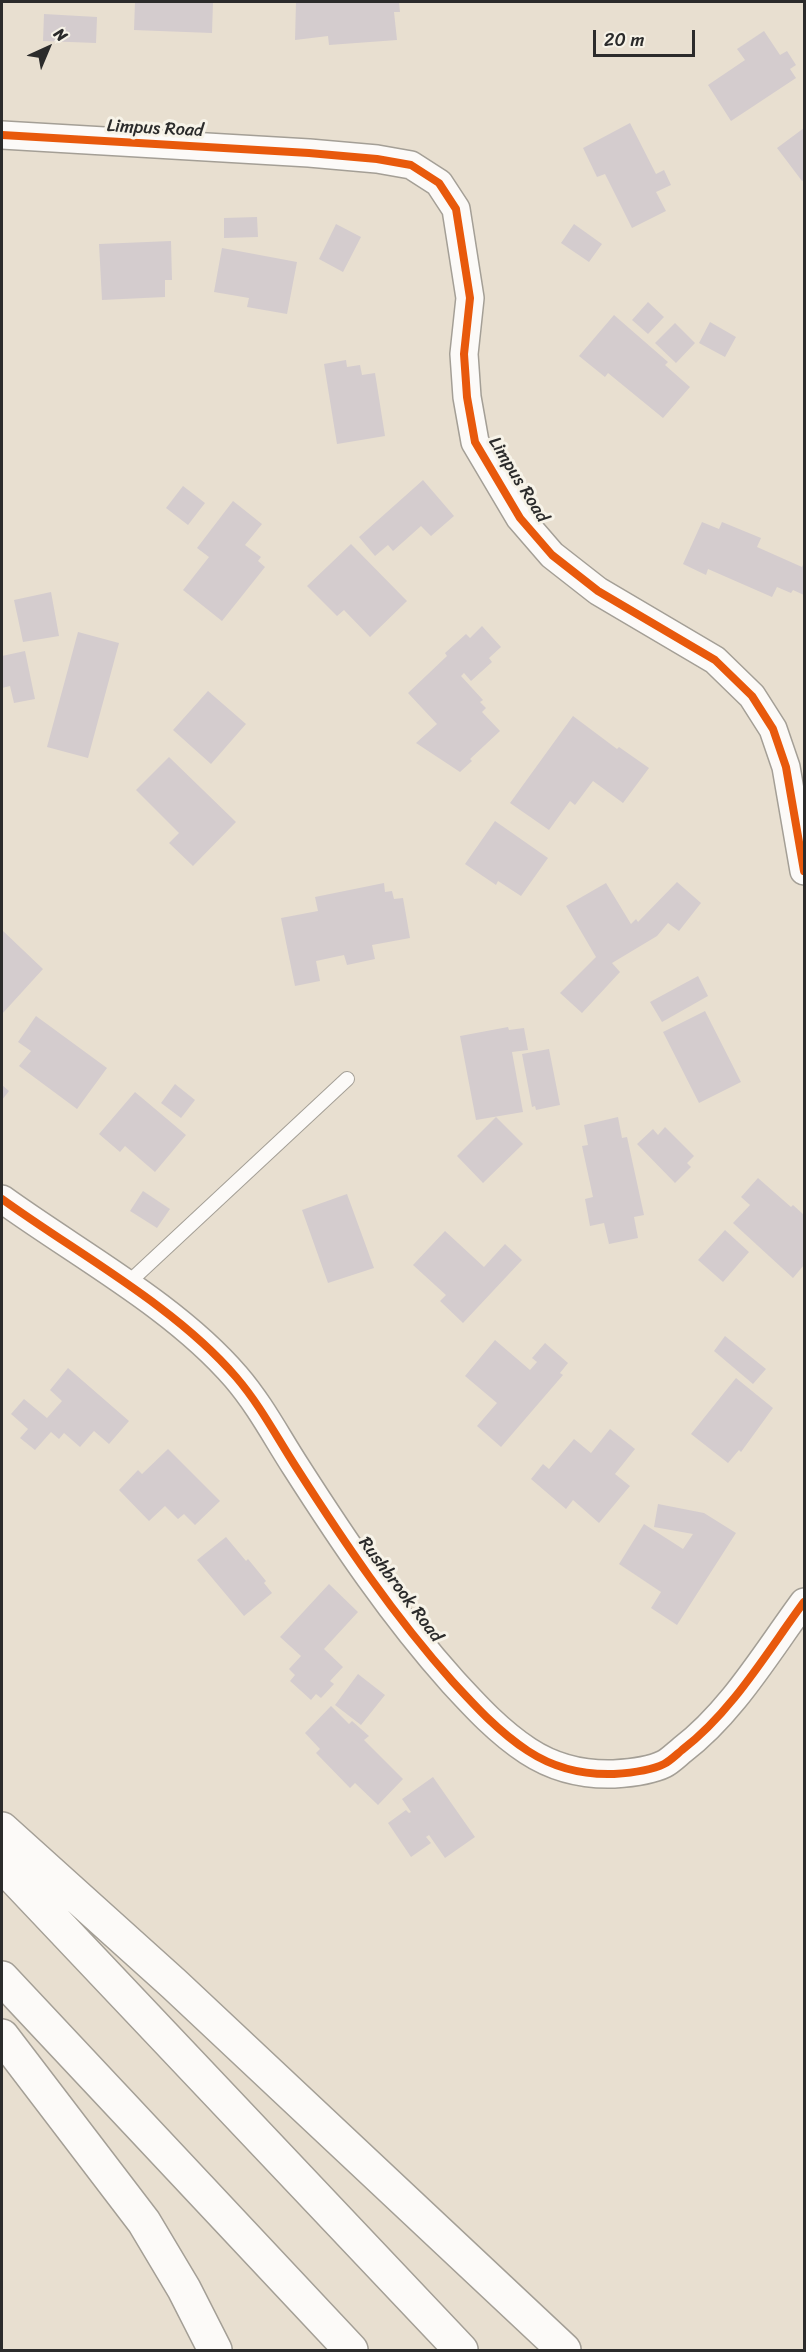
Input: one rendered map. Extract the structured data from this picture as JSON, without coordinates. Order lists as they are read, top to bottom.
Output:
{
  "streets": {
    "street": ["Limpus Road", "Rushbrook Road"]
  },
  "scale_bar": "20 m",
  "north": "top right"
}
